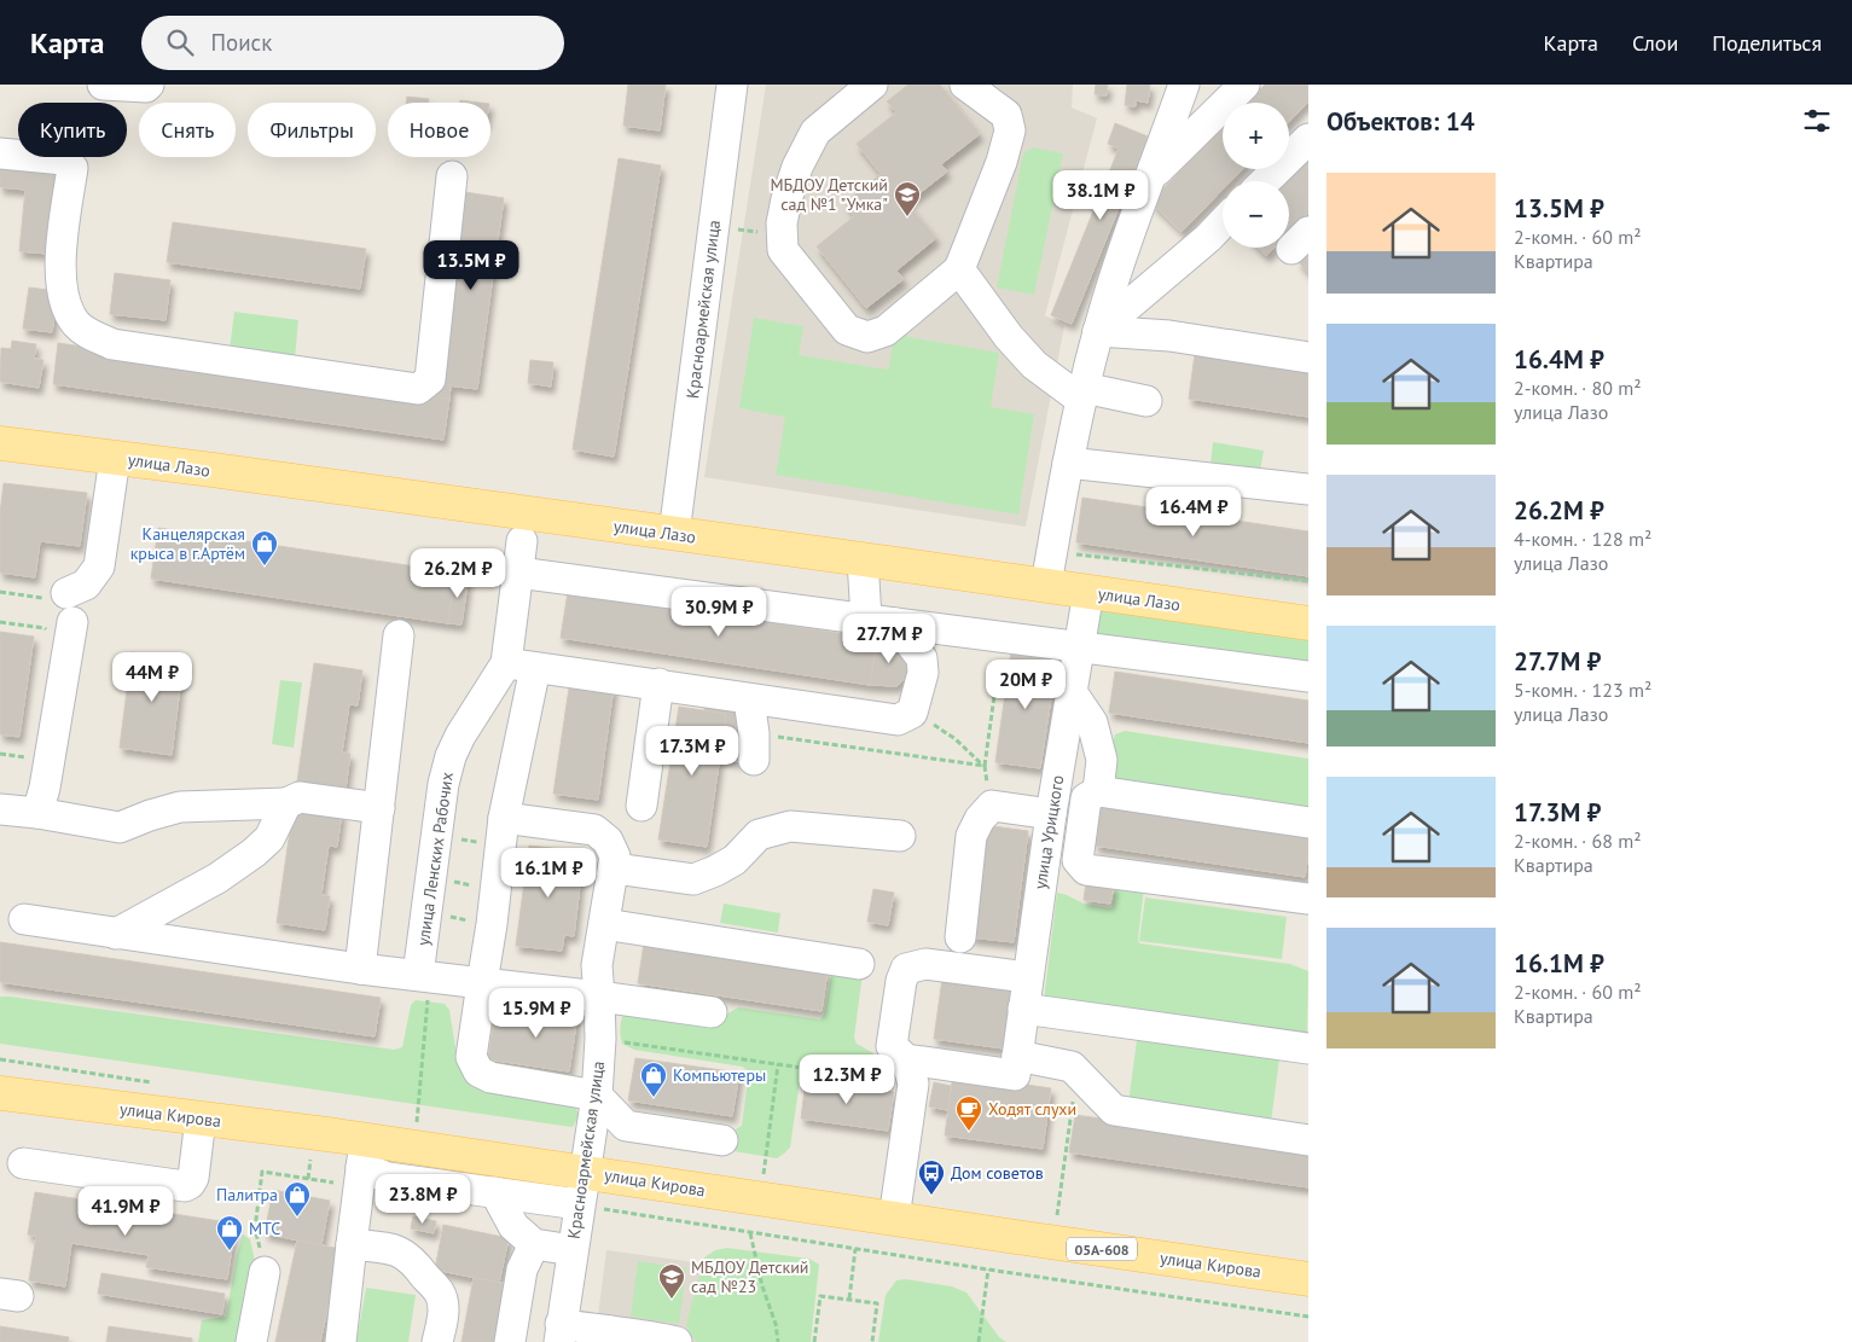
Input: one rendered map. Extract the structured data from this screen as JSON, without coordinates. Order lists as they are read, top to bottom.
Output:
{
  "streets": {
    "main road": ["улица Лазо", "улица Кирова", "05А-608"],
    "street": ["Красноармейская улица", "улица Урицкого", "улица Ленских Рабочих"]
  },
  "crossings": [
    ["Красноармейская улица", "улица Лазо"],
    ["Красноармейская улица", "улица Кирова"],
    ["улица Лазо", "улица Урицкого"]
  ],
  "places": {
    "school or university": ["МБДОУ Детский сад №1 \"Умка\"", "МБДОУ Детский сад №23"],
    "shop": [
      "Канцелярская крыса в г.Артём",
      "Компьютеры",
      "Палитра",
      "МТС"
    ],
    "cafe": ["Ходят слухи"],
    "bus stop": ["Дом советов"]
  },
  "page": {
    "header": "Карта",
    "search": "Поиск",
    "nav": ["Карта", "Слои", "Поделиться"],
    "heading": "Объектов: 14",
    "map_buttons": ["+", "−"],
    "chip": [
      "Купить",
      "Снять",
      "Фильтры",
      "Новое"
    ],
    "list": [
      {
        "name": "13.5M ₽",
        "note": "2-комн. · 60 m² · Квартира"
      },
      {
        "name": "16.4M ₽",
        "note": "2-комн. · 80 m² · улица Лазо"
      },
      {
        "name": "26.2M ₽",
        "note": "4-комн. · 128 m² · улица Лазо"
      },
      {
        "name": "27.7M ₽",
        "note": "5-комн. · 123 m² · улица Лазо"
      },
      {
        "name": "17.3M ₽",
        "note": "2-комн. · 68 m² · Квартира"
      },
      {
        "name": "16.1M ₽",
        "note": "2-комн. · 60 m² · Квартира"
      }
    ],
    "price": [
      "38.1M ₽",
      "13.5M ₽",
      "16.4M ₽",
      "26.2M ₽",
      "30.9M ₽",
      "27.7M ₽",
      "44M ₽",
      "20M ₽",
      "17.3M ₽",
      "16.1M ₽",
      "15.9M ₽",
      "12.3M ₽",
      "23.8M ₽",
      "41.9M ₽"
    ]
  }
}
